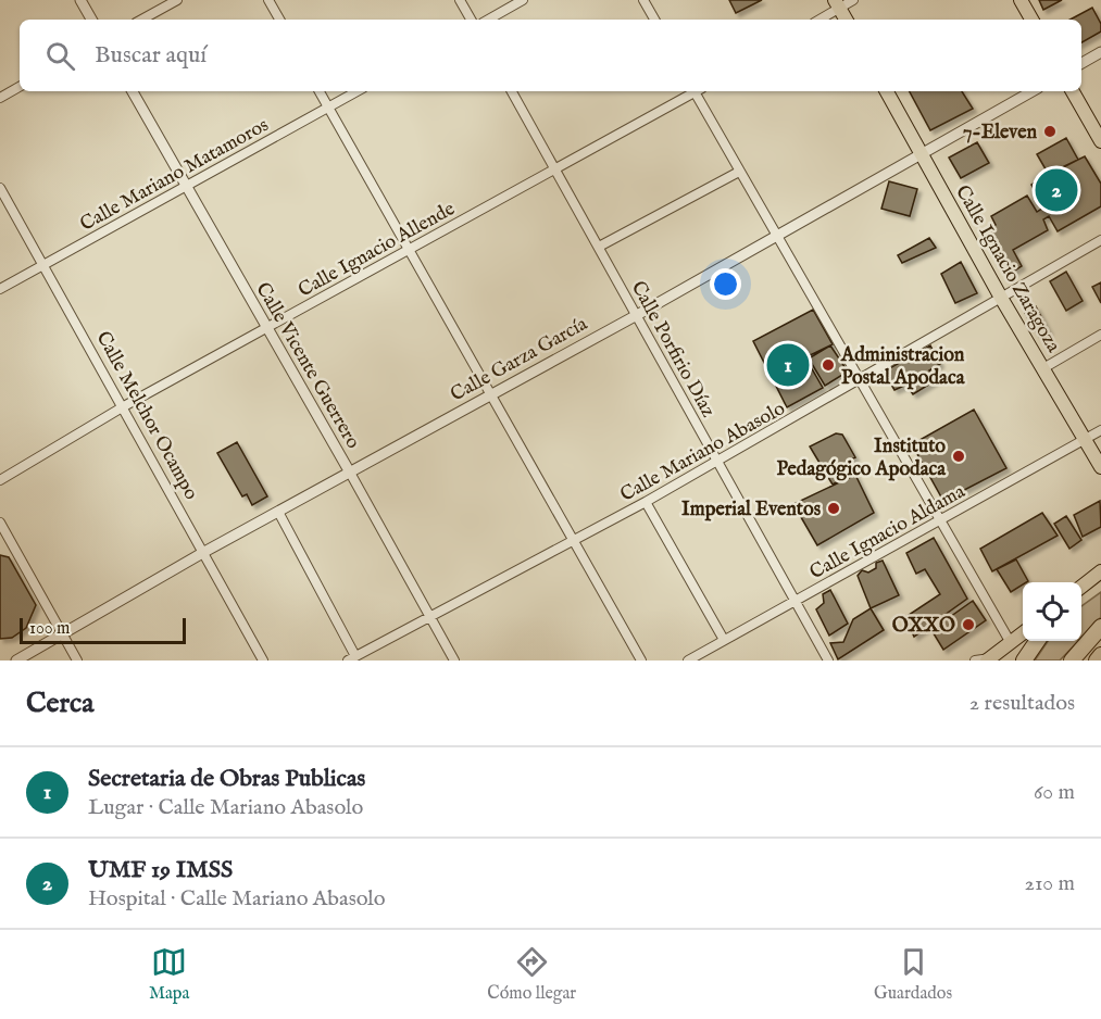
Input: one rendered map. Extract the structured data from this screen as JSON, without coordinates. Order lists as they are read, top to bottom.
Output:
{
  "streets": {
    "main road": ["Calle Ignacio Zaragoza"],
    "street": [
      "Calle Mariano Matamoros",
      "Calle Ignacio Allende",
      "Calle Porfirio Díaz",
      "Calle Garza García",
      "Calle Vicente Guerrero",
      "Calle Melchor Ocampo",
      "Calle Mariano Abasolo",
      "Calle Ignacio Aldama"
    ]
  },
  "crossings": [
    ["Calle Mariano Matamoros", "Calle Vicente Guerrero"],
    ["Calle Mariano Matamoros", "Calle Melchor Ocampo"],
    ["Calle Ignacio Allende", "Calle Porfirio Díaz"],
    ["Calle Ignacio Allende", "Calle Vicente Guerrero"],
    ["Calle Ignacio Allende", "Calle Melchor Ocampo"],
    ["Calle Ignacio Zaragoza", "Calle Garza García"],
    ["Calle Ignacio Zaragoza", "Calle Mariano Abasolo"],
    ["Calle Ignacio Zaragoza", "Calle Ignacio Aldama"],
    ["Calle Porfirio Díaz", "Calle Garza García"],
    ["Calle Porfirio Díaz", "Calle Mariano Abasolo"],
    ["Calle Porfirio Díaz", "Calle Ignacio Aldama"],
    ["Calle Garza García", "Calle Vicente Guerrero"],
    ["Calle Garza García", "Calle Melchor Ocampo"],
    ["Calle Vicente Guerrero", "Calle Mariano Abasolo"]
  ],
  "places": [
    "7-Eleven",
    "Administracion Postal Apodaca",
    "Instituto Pedagógico Apodaca",
    "Imperial Eventos",
    "OXXO"
  ],
  "scale_bar": "100 m",
  "page": {
    "search": "Buscar aquí",
    "pins": ["2", "1"],
    "scale": "100 m",
    "heading": ["Cerca", "2 resultados"],
    "list": [
      {
        "mark": "1",
        "name": "Secretaria de Obras Publicas",
        "note": "Lugar · Calle Mariano Abasolo",
        "value": "60 m"
      },
      {
        "mark": "2",
        "name": "UMF 19 IMSS",
        "note": "Hospital · Calle Mariano Abasolo",
        "value": "210 m"
      }
    ],
    "nav": ["Mapa", "Cómo llegar", "Guardados"]
  }
}
